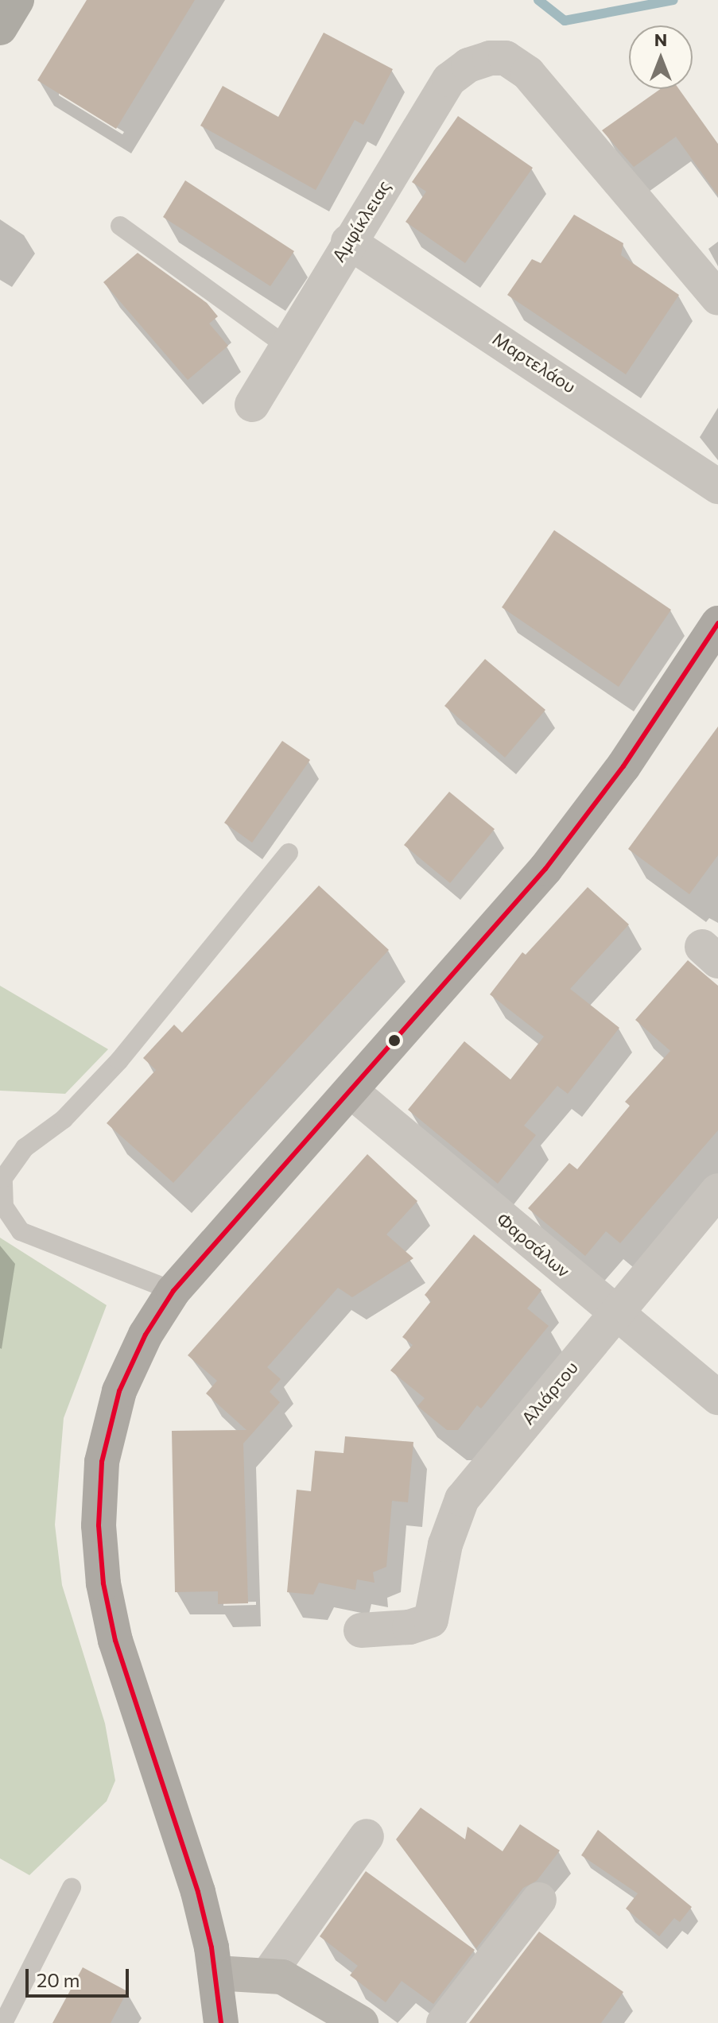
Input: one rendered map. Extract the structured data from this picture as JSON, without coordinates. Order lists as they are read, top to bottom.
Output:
{
  "streets": {
    "street": [
      "Αμφίκλειας",
      "Μαρτελάου",
      "Φαρσάλων",
      "Αλιάρτου"
    ]
  },
  "crossings": [
    ["Αμφίκλειας", "Μαρτελάου"],
    ["Φαρσάλων", "Αλιάρτου"]
  ],
  "scale_bar": "20 m",
  "north": "top"
}
